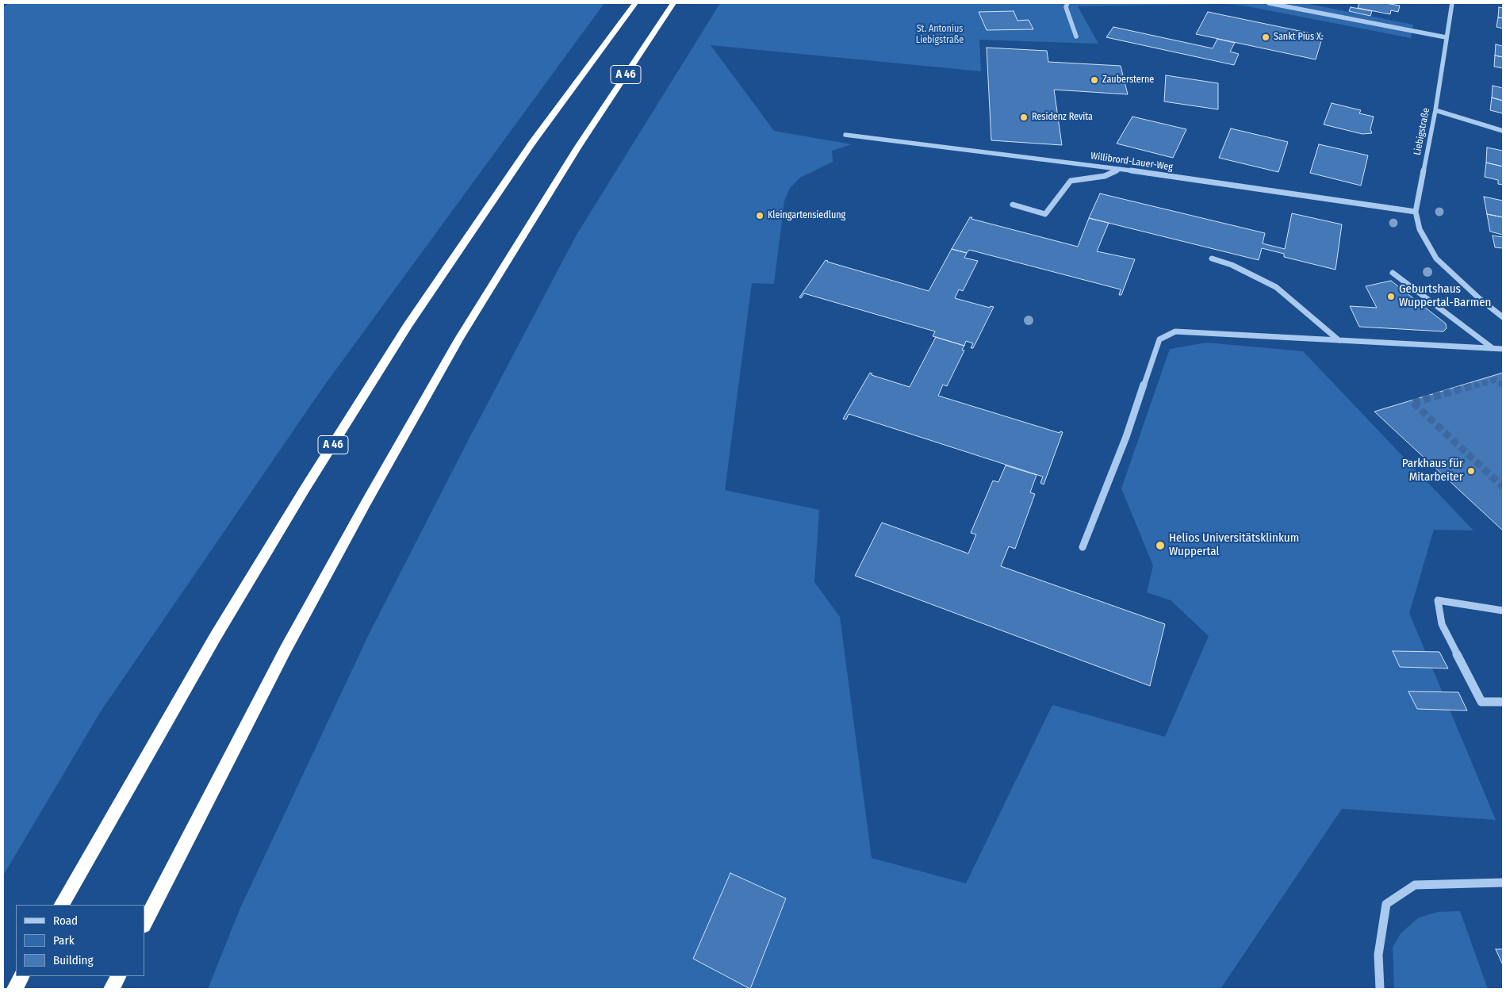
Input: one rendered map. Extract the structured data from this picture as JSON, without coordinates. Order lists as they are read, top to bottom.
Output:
{
  "streets": {
    "highway": ["A 46"],
    "street": ["Liebigstraße", "Willibrord-Lauer-Weg"]
  },
  "crossings": [
    ["Liebigstraße", "Willibrord-Lauer-Weg"]
  ],
  "parks": ["St. Antonius Liebigstraße"],
  "places": [
    "Sankt Pius X.",
    "Zaubersterne",
    "Residenz Revita",
    "Kleingartensiedlung",
    "Geburtshaus Wuppertal-Barmen",
    "Parkhaus für Mitarbeiter",
    "Helios Universitätsklinkum Wuppertal"
  ],
  "legend": ["Road", "Park", "Building"]
}
